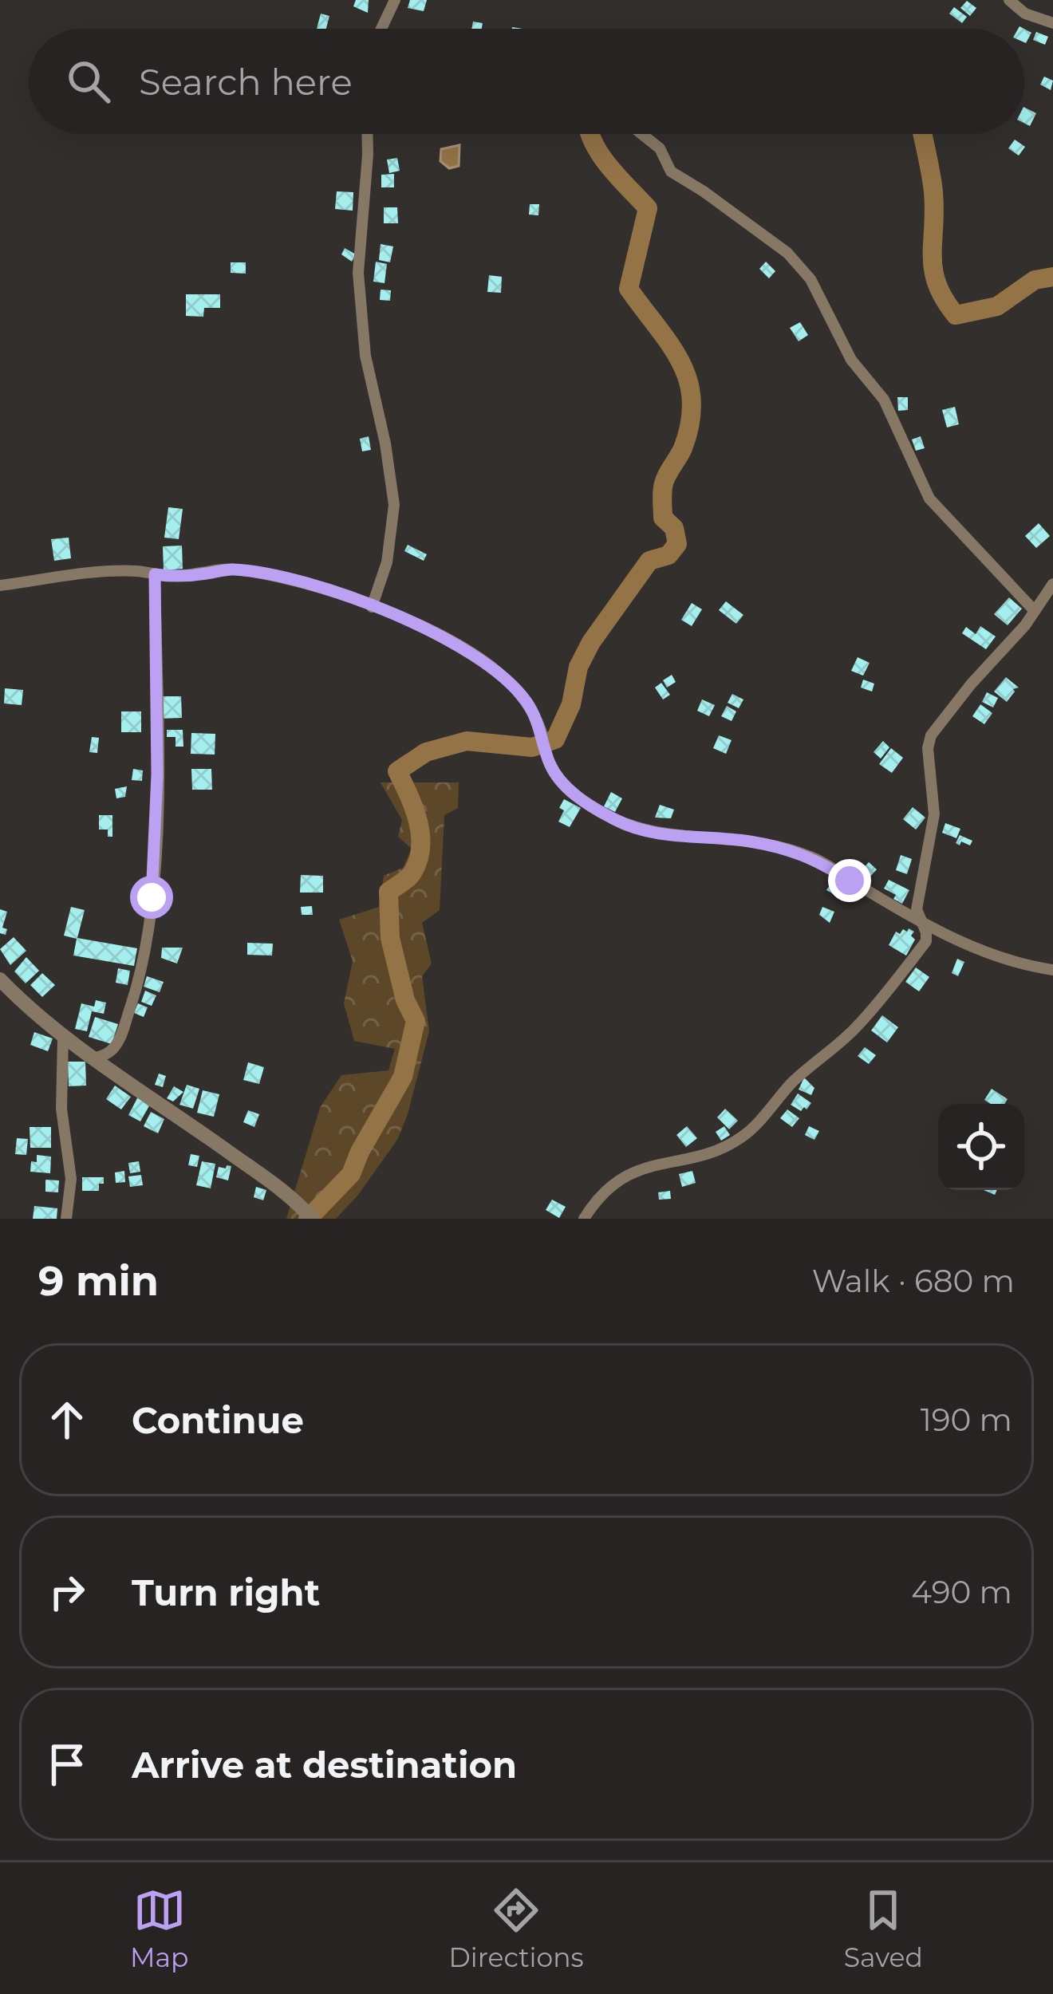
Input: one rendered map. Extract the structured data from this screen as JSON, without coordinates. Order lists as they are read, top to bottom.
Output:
{
  "page": {
    "search": "Search here",
    "heading": ["9 min", "Walk · 680 m"],
    "list": [
      ["Continue", "190 m"],
      ["Turn right", "490 m"],
      "Arrive at destination"
    ],
    "nav": ["Map", "Directions", "Saved"]
  }
}
